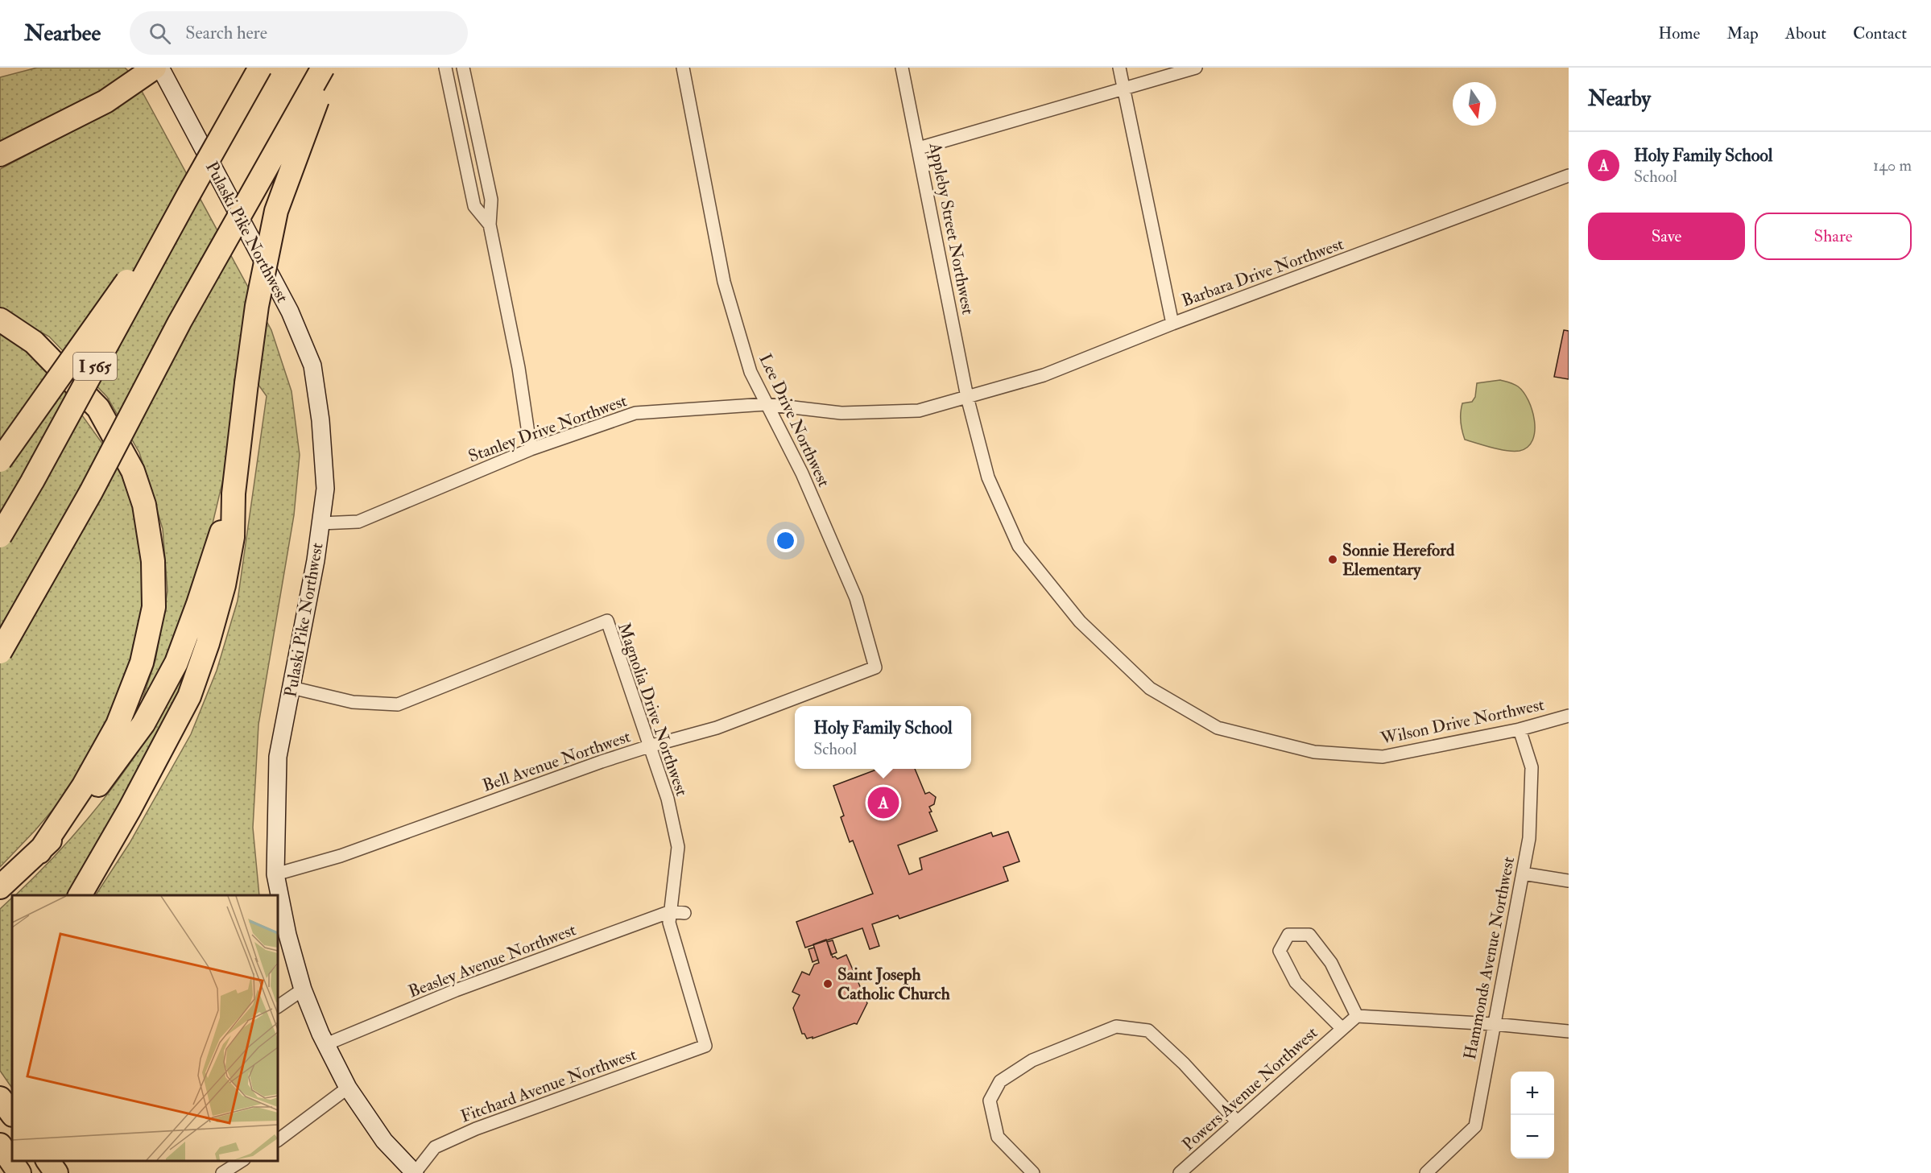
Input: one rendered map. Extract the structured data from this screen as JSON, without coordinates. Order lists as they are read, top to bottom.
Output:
{
  "streets": {
    "highway": ["I 565"],
    "main road": ["Pulaski Pike Northwest"],
    "street": [
      "Appleby Street Northwest",
      "Barbara Drive Northwest",
      "Lee Drive Northwest",
      "Stanley Drive Northwest",
      "Magnolia Drive Northwest",
      "Wilson Drive Northwest",
      "Bell Avenue Northwest",
      "Hammonds Avenue Northwest",
      "Beasley Avenue Northwest",
      "Fitchard Avenue Northwest",
      "Powers Avenue Northwest"
    ]
  },
  "crossings": [
    ["Appleby Street Northwest", "Barbara Drive Northwest"],
    ["Appleby Street Northwest", "Stanley Drive Northwest"],
    ["Appleby Street Northwest", "Wilson Drive Northwest"],
    ["Pulaski Pike Northwest", "Stanley Drive Northwest"],
    ["Pulaski Pike Northwest", "Magnolia Drive Northwest"],
    ["Pulaski Pike Northwest", "Bell Avenue Northwest"],
    ["Pulaski Pike Northwest", "Beasley Avenue Northwest"],
    ["Pulaski Pike Northwest", "Fitchard Avenue Northwest"],
    ["Barbara Drive Northwest", "Stanley Drive Northwest"],
    ["Barbara Drive Northwest", "Wilson Drive Northwest"],
    ["Lee Drive Northwest", "Stanley Drive Northwest"],
    ["Lee Drive Northwest", "Bell Avenue Northwest"],
    ["Stanley Drive Northwest", "Wilson Drive Northwest"],
    ["Magnolia Drive Northwest", "Bell Avenue Northwest"],
    ["Magnolia Drive Northwest", "Beasley Avenue Northwest"],
    ["Magnolia Drive Northwest", "Fitchard Avenue Northwest"],
    ["Wilson Drive Northwest", "Hammonds Avenue Northwest"]
  ],
  "places": ["Sonnie Hereford Elementary", "Saint Joseph Catholic Church"],
  "north": "bottom",
  "page": {
    "header": "Nearbee",
    "search": "Search here",
    "nav": [
      "Home",
      "Map",
      "About",
      "Contact"
    ],
    "heading": "Nearby",
    "list": [
      {
        "mark": "A",
        "name": "Holy Family School",
        "note": "School",
        "value": "140 m"
      }
    ],
    "buttons": ["Save", "Share"],
    "popup": ["Holy Family School", "School"],
    "pins": "A",
    "map_buttons": ["+", "−"]
  }
}
